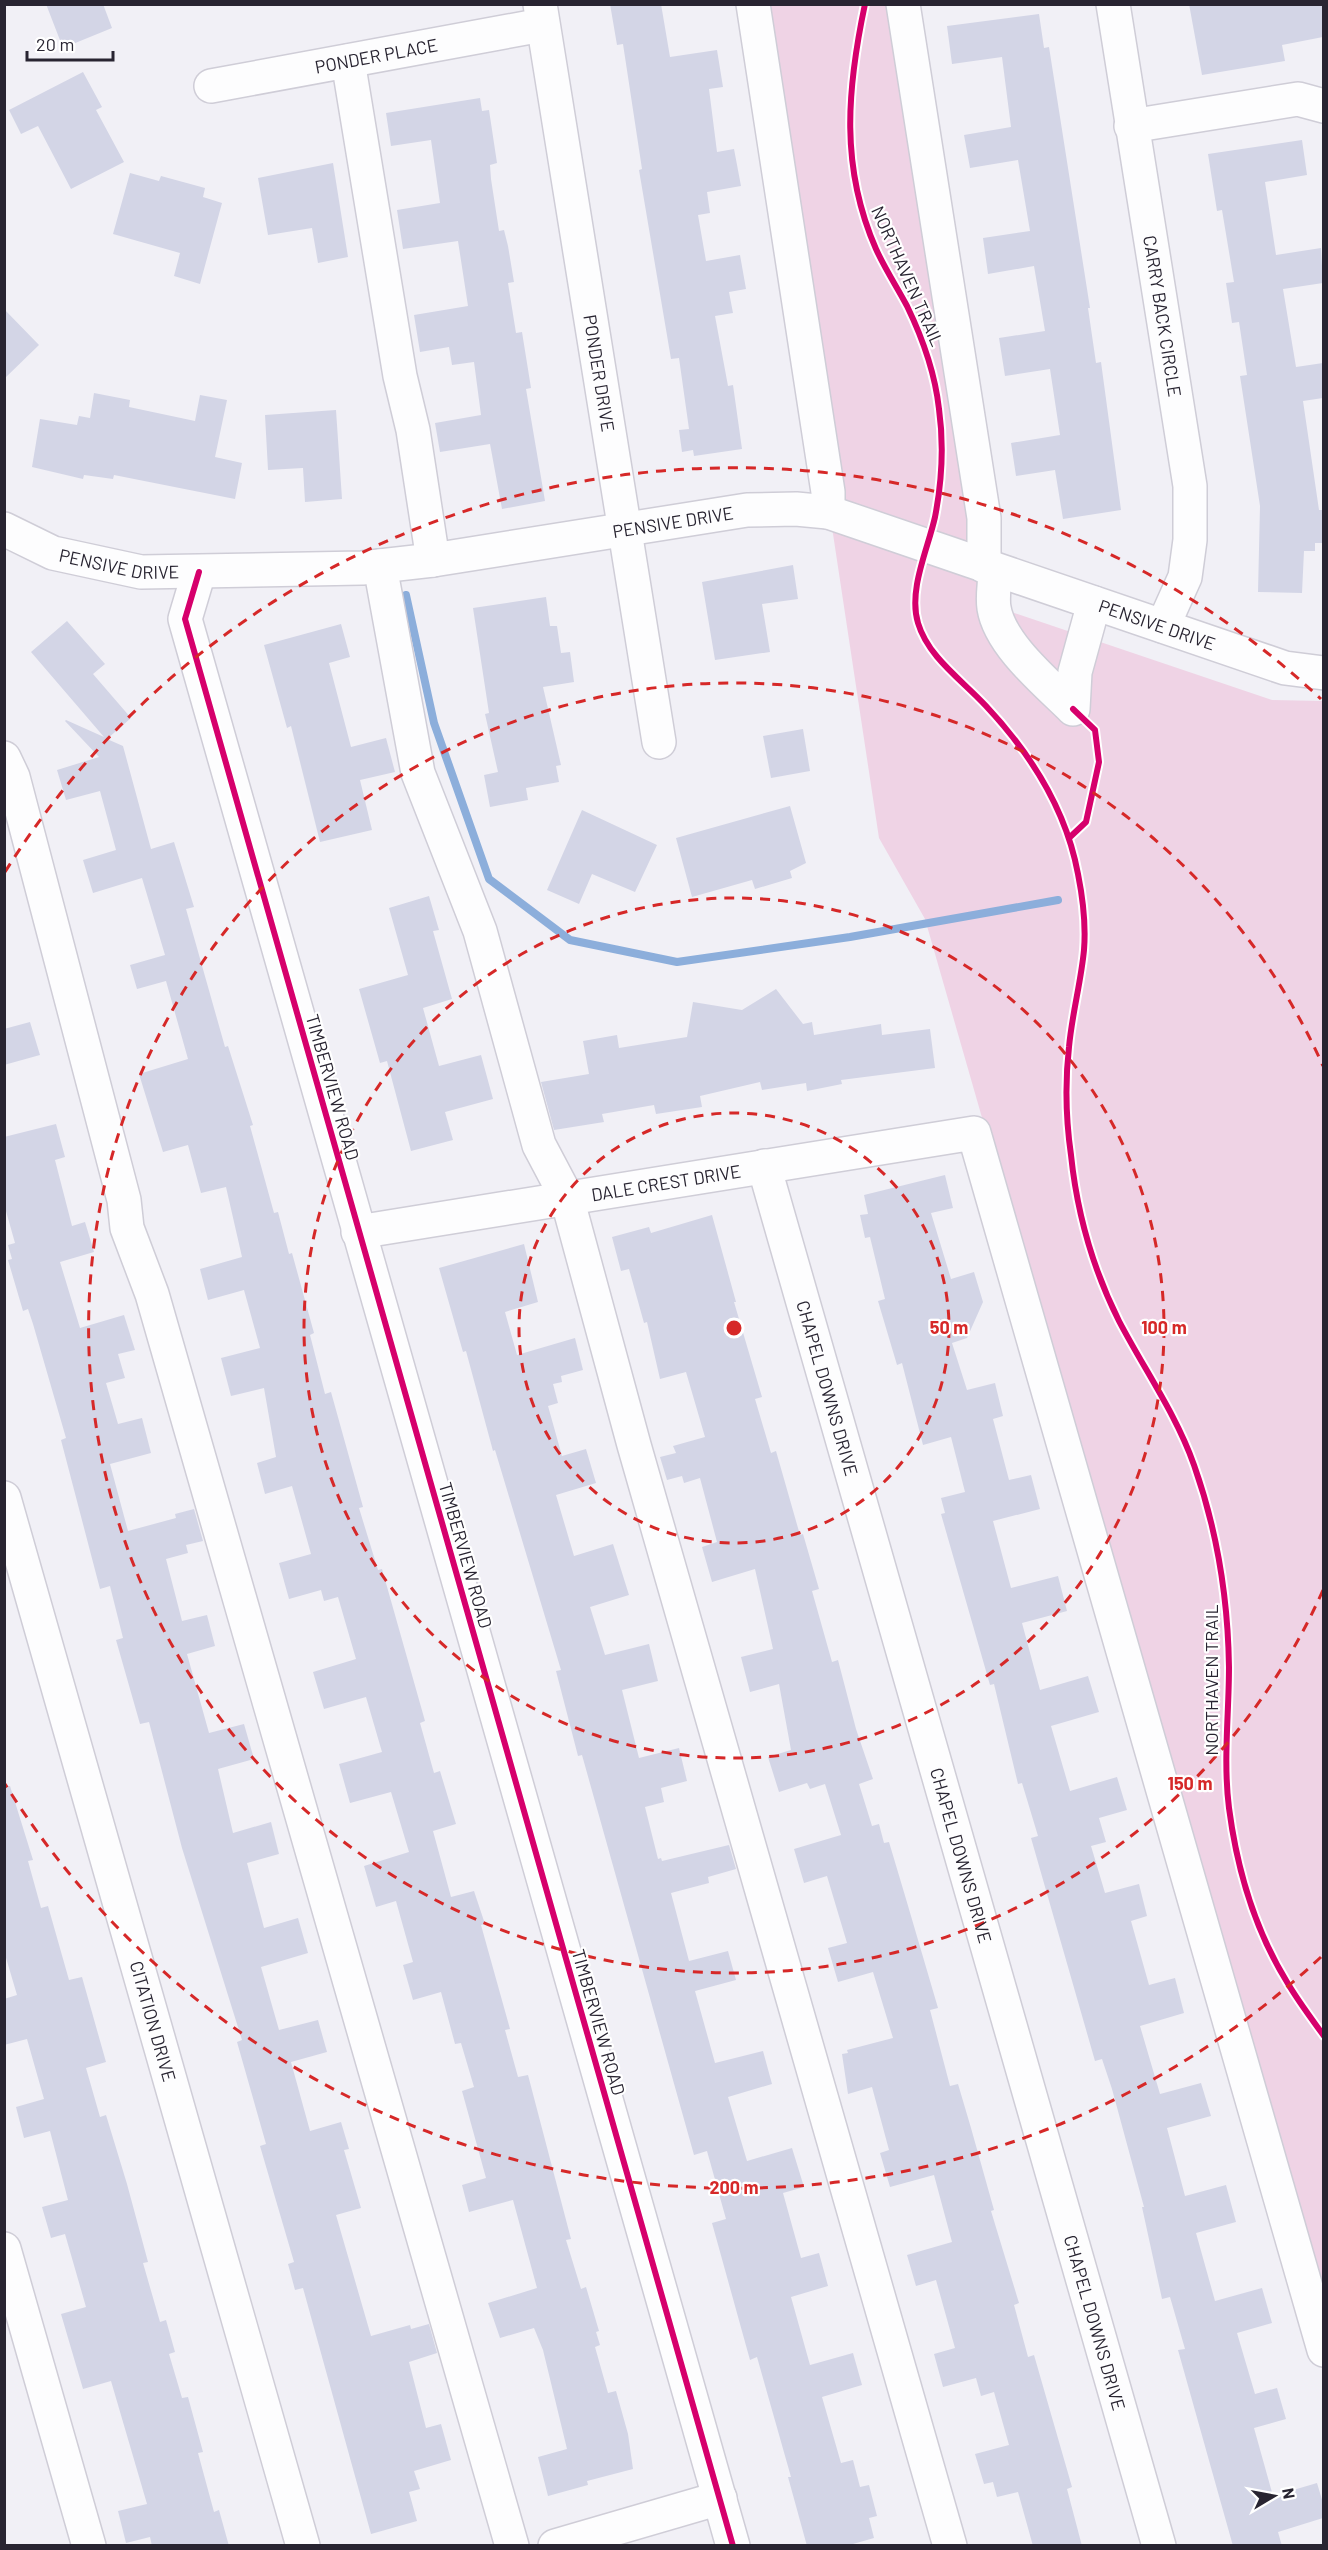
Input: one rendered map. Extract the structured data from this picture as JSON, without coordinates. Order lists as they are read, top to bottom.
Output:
{
  "streets": {
    "street": [
      "PONDER PLACE",
      "CARRY BACK CIRCLE",
      "PONDER DRIVE",
      "PENSIVE DRIVE",
      "TIMBERVIEW ROAD",
      "DALE CREST DRIVE",
      "CHAPEL DOWNS DRIVE",
      "CITATION DRIVE"
    ],
    "cycle path": ["NORTHAVEN TRAIL"]
  },
  "crossings": [
    ["PONDER PLACE", "PONDER DRIVE"],
    ["CARRY BACK CIRCLE", "PENSIVE DRIVE"],
    ["PONDER DRIVE", "PENSIVE DRIVE"],
    ["PENSIVE DRIVE", "TIMBERVIEW ROAD"],
    ["TIMBERVIEW ROAD", "DALE CREST DRIVE"],
    ["DALE CREST DRIVE", "CHAPEL DOWNS DRIVE"]
  ],
  "scale_bar": "20 m",
  "north": "right",
  "rings": [
    "50 m",
    "100 m",
    "150 m",
    "200 m"
  ]
}
